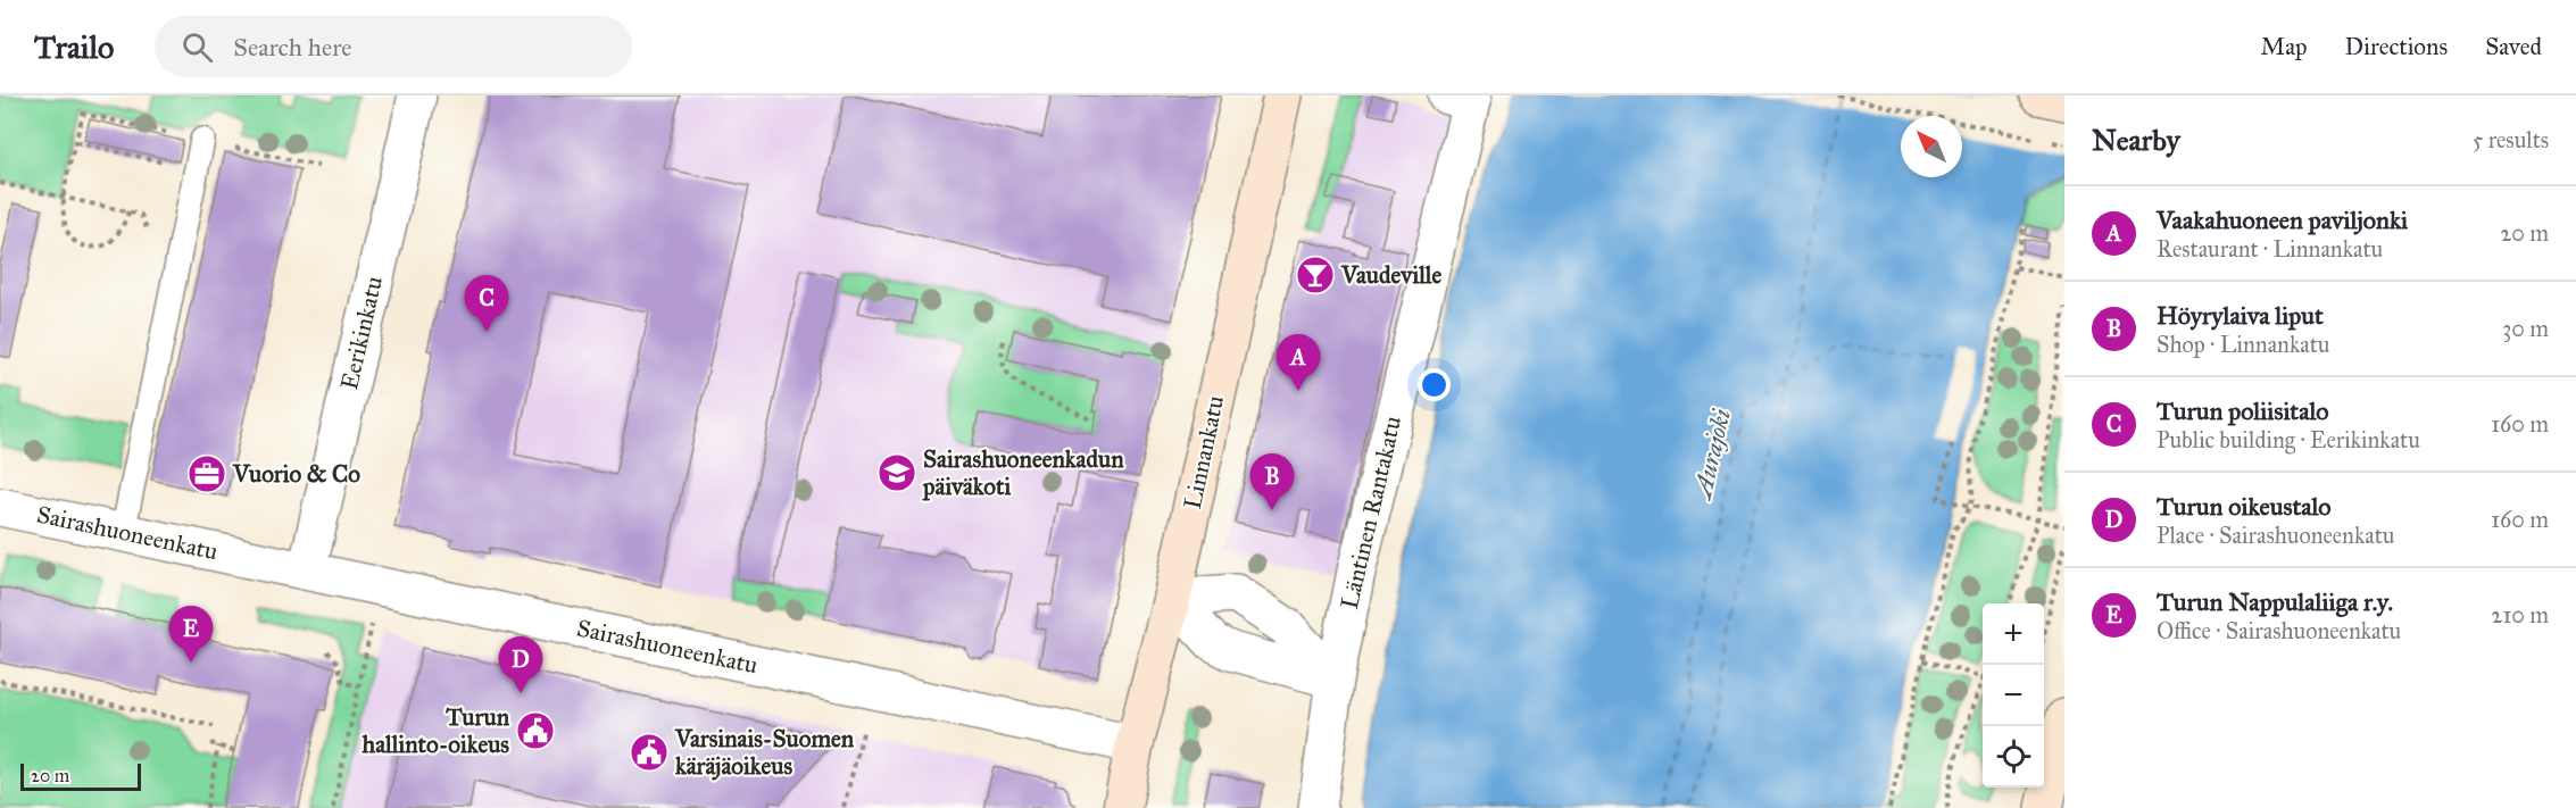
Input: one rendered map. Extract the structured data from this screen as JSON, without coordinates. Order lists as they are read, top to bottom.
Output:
{
  "streets": {
    "street": [
      "Eerikinkatu",
      "Linnankatu",
      "Läntinen Rantakatu",
      "Sairashuoneenkatu"
    ]
  },
  "crossings": [
    ["Eerikinkatu", "Sairashuoneenkatu"],
    ["Linnankatu", "Sairashuoneenkatu"]
  ],
  "water": ["Aurajoki"],
  "places": {
    "bar": ["Vaudeville"],
    "school or university": ["Sairashuoneenkadun päiväkoti"],
    "office": ["Vuorio & Co"],
    "public building": ["Turun hallinto-oikeus", "Varsinais-Suomen käräjäoikeus"]
  },
  "scale_bar": "20 m",
  "north": "top left",
  "page": {
    "header": "Trailo",
    "search": "Search here",
    "nav": ["Map", "Directions", "Saved"],
    "heading": ["Nearby", "5 results"],
    "list": [
      {
        "mark": "A",
        "name": "Vaakahuoneen paviljonki",
        "note": "Restaurant · Linnankatu",
        "value": "20 m"
      },
      {
        "mark": "B",
        "name": "Höyrylaiva liput",
        "note": "Shop · Linnankatu",
        "value": "30 m"
      },
      {
        "mark": "C",
        "name": "Turun poliisitalo",
        "note": "Public building · Eerikinkatu",
        "value": "160 m"
      },
      {
        "mark": "D",
        "name": "Turun oikeustalo",
        "note": "Place · Sairashuoneenkatu",
        "value": "160 m"
      },
      {
        "mark": "E",
        "name": "Turun Nappulaliiga r.y.",
        "note": "Office · Sairashuoneenkatu",
        "value": "210 m"
      }
    ],
    "pins": [
      "C",
      "A",
      "B",
      "E",
      "D"
    ],
    "map_buttons": ["+", "−"],
    "scale": "20 m"
  }
}
